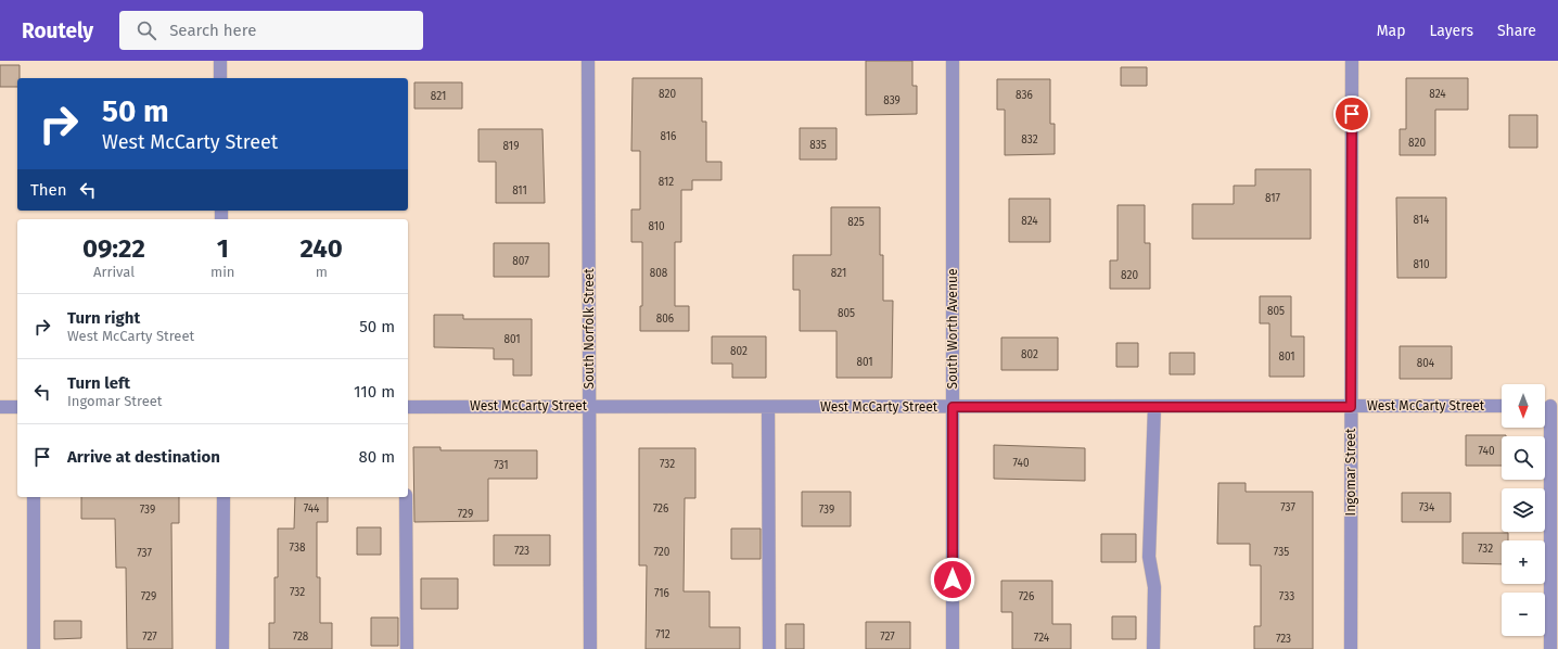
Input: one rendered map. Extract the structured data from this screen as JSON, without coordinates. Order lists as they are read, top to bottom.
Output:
{
  "streets": {
    "street": [
      "South Norfolk Street",
      "South Worth Avenue",
      "West McCarty Street",
      "Ingomar Street"
    ]
  },
  "crossings": [
    ["South Norfolk Street", "West McCarty Street"],
    ["South Worth Avenue", "West McCarty Street"],
    ["West McCarty Street", "Ingomar Street"]
  ],
  "house_numbers": [
    "820",
    "824",
    "836",
    "821",
    "839",
    "816",
    "832",
    "820",
    "835",
    "819",
    "812",
    "811",
    "817",
    "814",
    "824",
    "825",
    "810",
    "807",
    "810",
    "808",
    "821",
    "820",
    "805",
    "805",
    "806",
    "801",
    "802",
    "802",
    "801",
    "801",
    "804",
    "740",
    "740",
    "732",
    "731",
    "737",
    "734",
    "744",
    "726",
    "739",
    "739",
    "729",
    "738",
    "732",
    "723",
    "720",
    "735",
    "737",
    "732",
    "716",
    "729",
    "726",
    "733",
    "712",
    "727",
    "728",
    "727",
    "724",
    "723"
  ],
  "north": "bottom",
  "page": {
    "header": "Routely",
    "search": "Search here",
    "nav": ["Map", "Layers", "Share"],
    "turn": ["50 m", "West McCarty Street"],
    "then": "Then",
    "eta": [
      "09:22",
      "Arrival",
      "1",
      "min",
      "240",
      "m"
    ],
    "list": [
      {
        "name": "Turn right",
        "note": "West McCarty Street",
        "value": "50 m"
      },
      {
        "name": "Turn left",
        "note": "Ingomar Street",
        "value": "110 m"
      },
      {
        "name": "Arrive at destination",
        "value": "80 m"
      }
    ],
    "map_buttons": ["+", "−"]
  }
}
